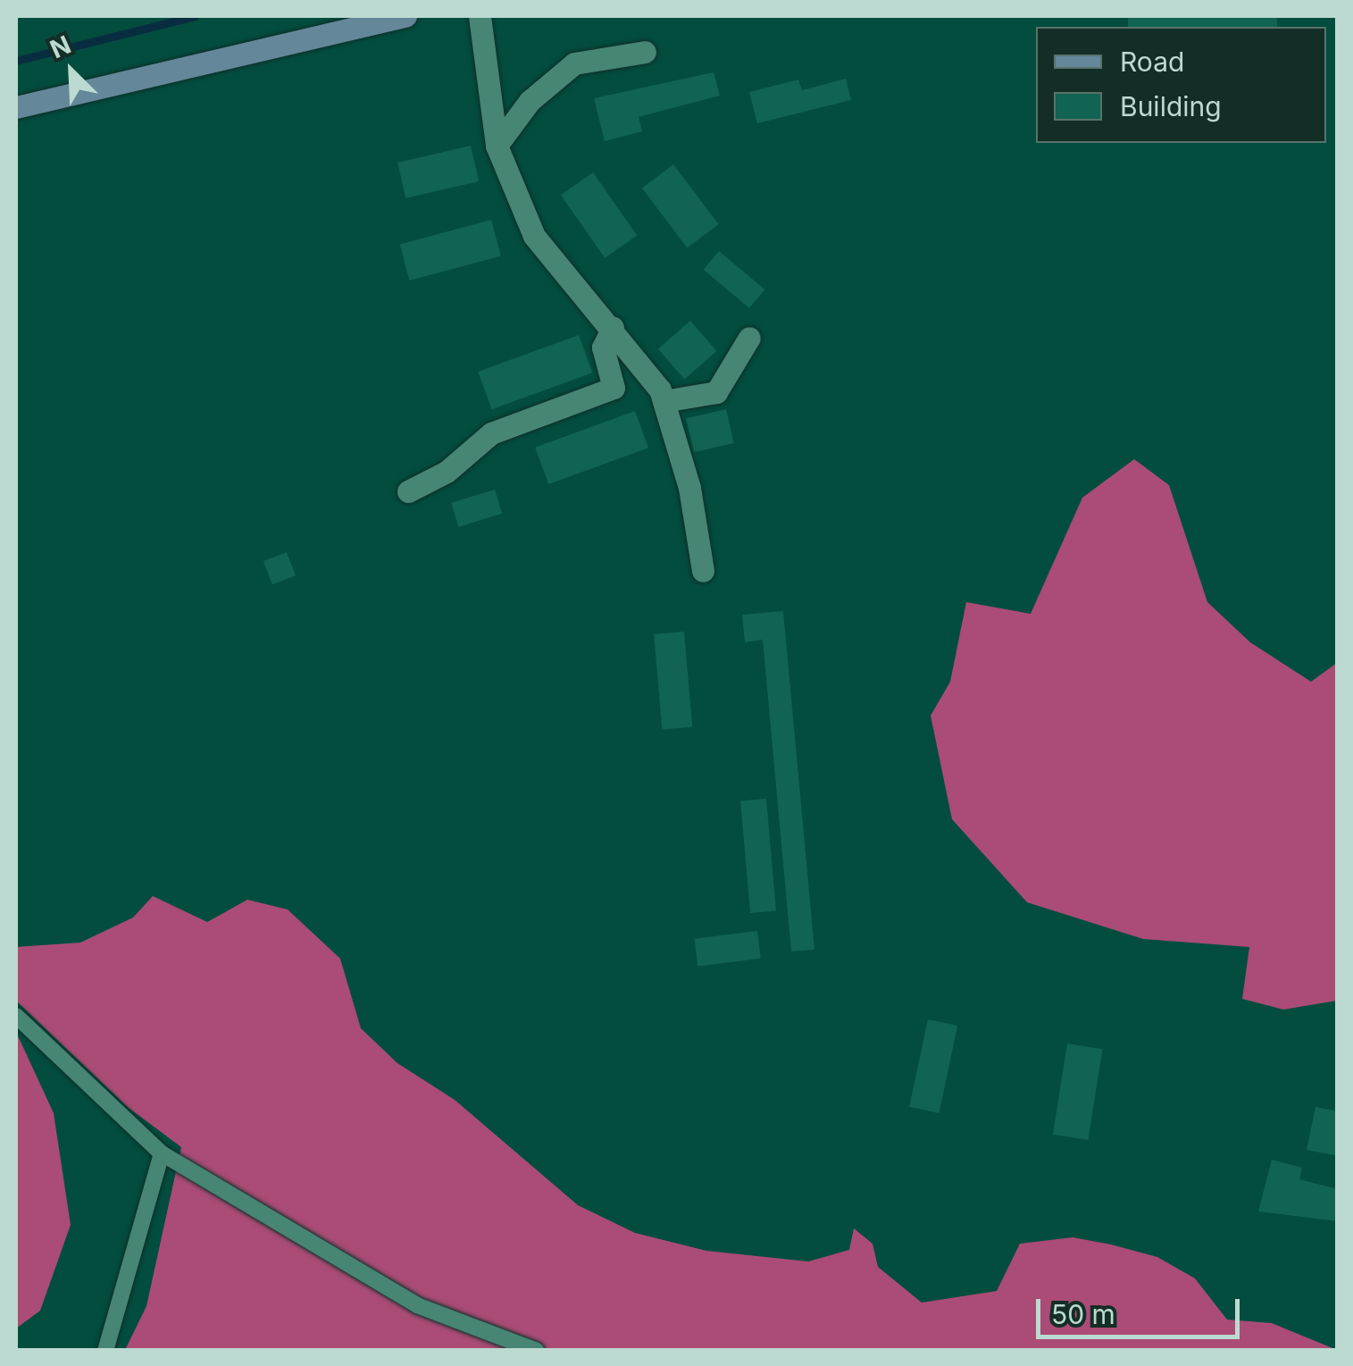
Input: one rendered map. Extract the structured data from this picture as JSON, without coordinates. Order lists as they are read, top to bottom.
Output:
{
  "legend": ["Road", "Building"],
  "scale_bar": "50 m",
  "north": "top left"
}
